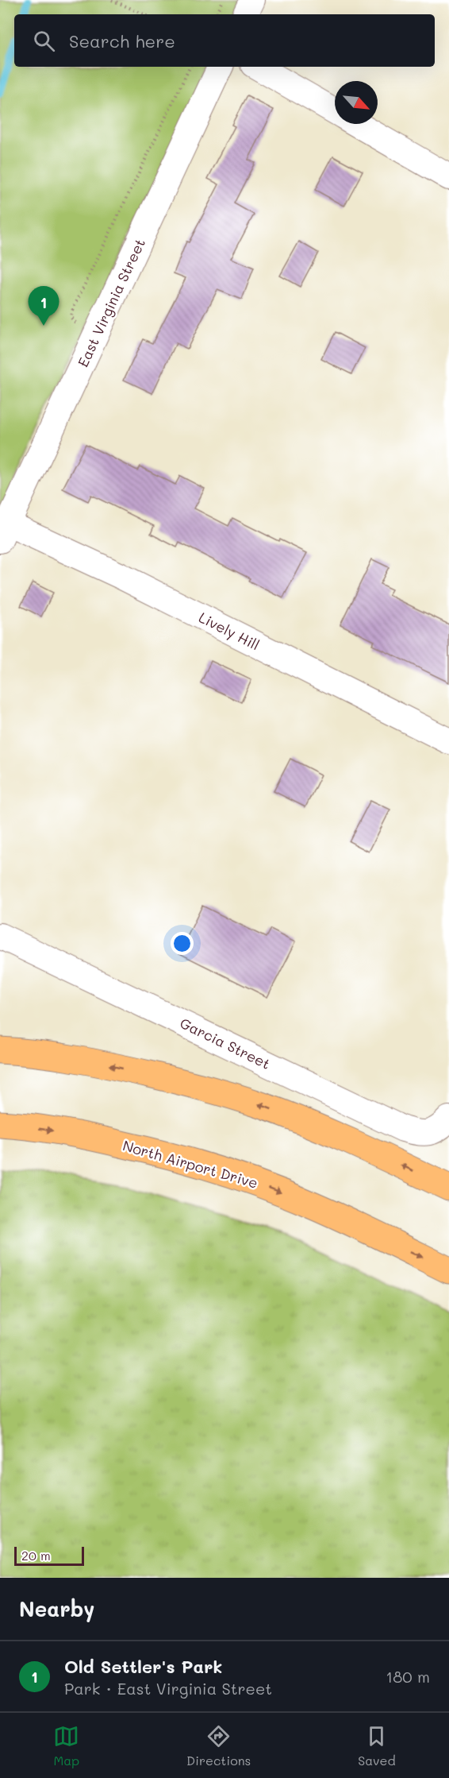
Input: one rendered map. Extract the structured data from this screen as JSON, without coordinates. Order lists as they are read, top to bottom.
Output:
{
  "streets": {
    "main road": ["North Airport Drive"],
    "street": ["East Virginia Street", "Lively Hill", "Garcia Street"]
  },
  "crossings": [
    ["East Virginia Street", "Lively Hill"]
  ],
  "scale_bar": "20 m",
  "north": "bottom right",
  "page": {
    "search": "Search here",
    "pins": "1",
    "scale": "20 m",
    "heading": "Nearby",
    "list": [
      {
        "mark": "1",
        "name": "Old Settler's Park",
        "note": "Park · East Virginia Street",
        "value": "180 m"
      }
    ],
    "nav": ["Map", "Directions", "Saved"]
  }
}
